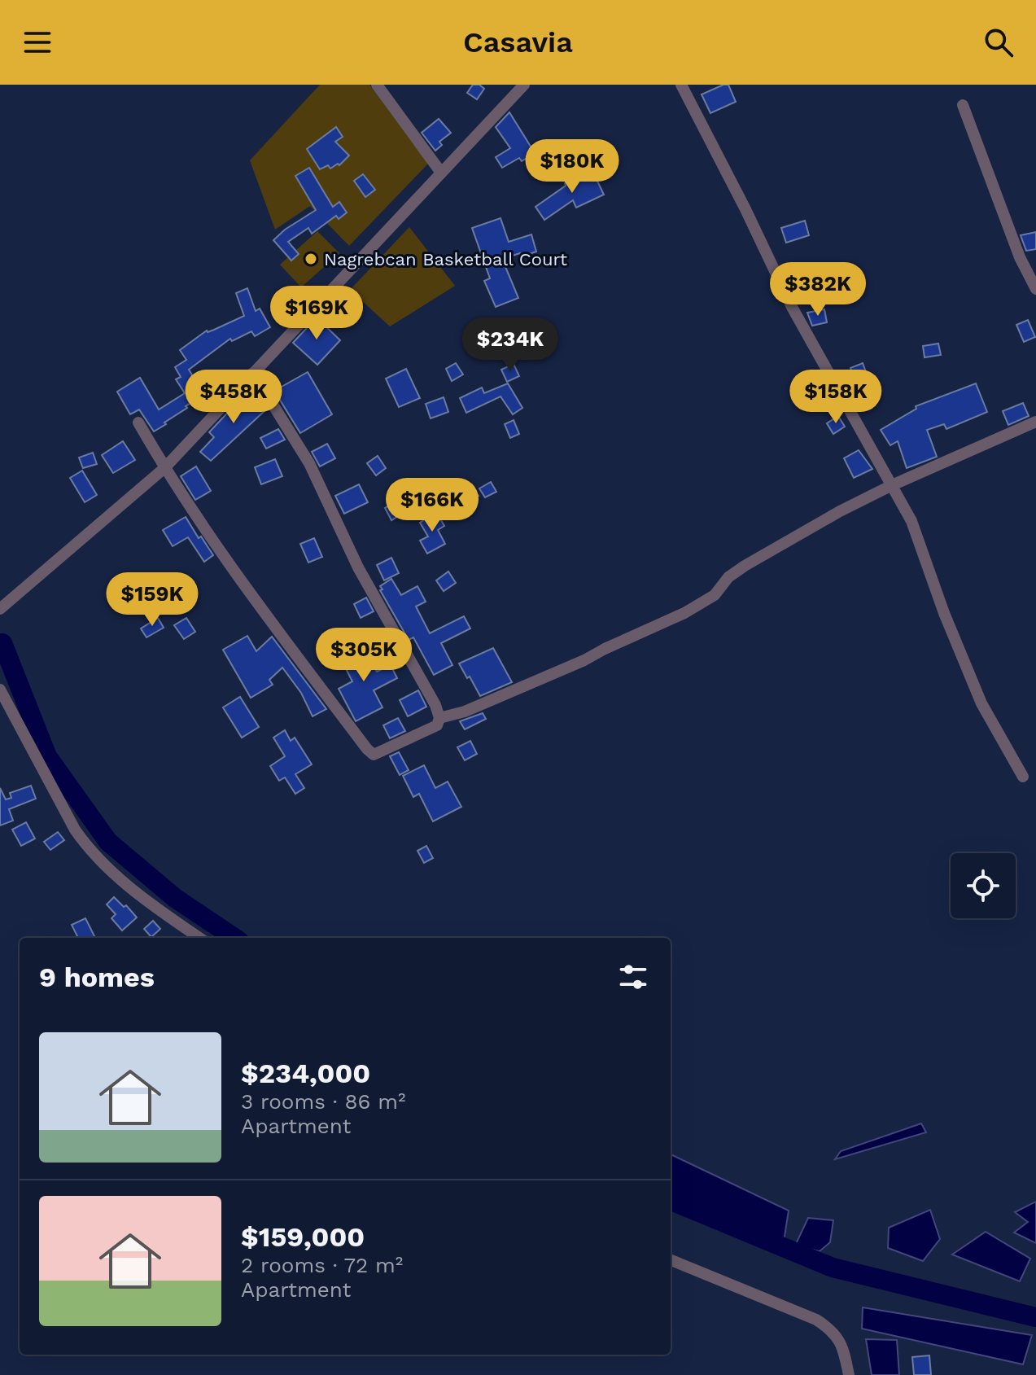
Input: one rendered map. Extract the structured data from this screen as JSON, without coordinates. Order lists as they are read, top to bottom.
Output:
{
  "places": ["Nagrebcan Basketball Court"],
  "page": {
    "header": "Casavia",
    "price": [
      "$180K",
      "$382K",
      "$169K",
      "$234K",
      "$458K",
      "$158K",
      "$166K",
      "$159K",
      "$305K"
    ],
    "heading": "9 homes",
    "list": [
      {
        "name": "$234,000",
        "note": "3 rooms · 86 m² · Apartment"
      },
      {
        "name": "$159,000",
        "note": "2 rooms · 72 m² · Apartment"
      }
    ]
  }
}
